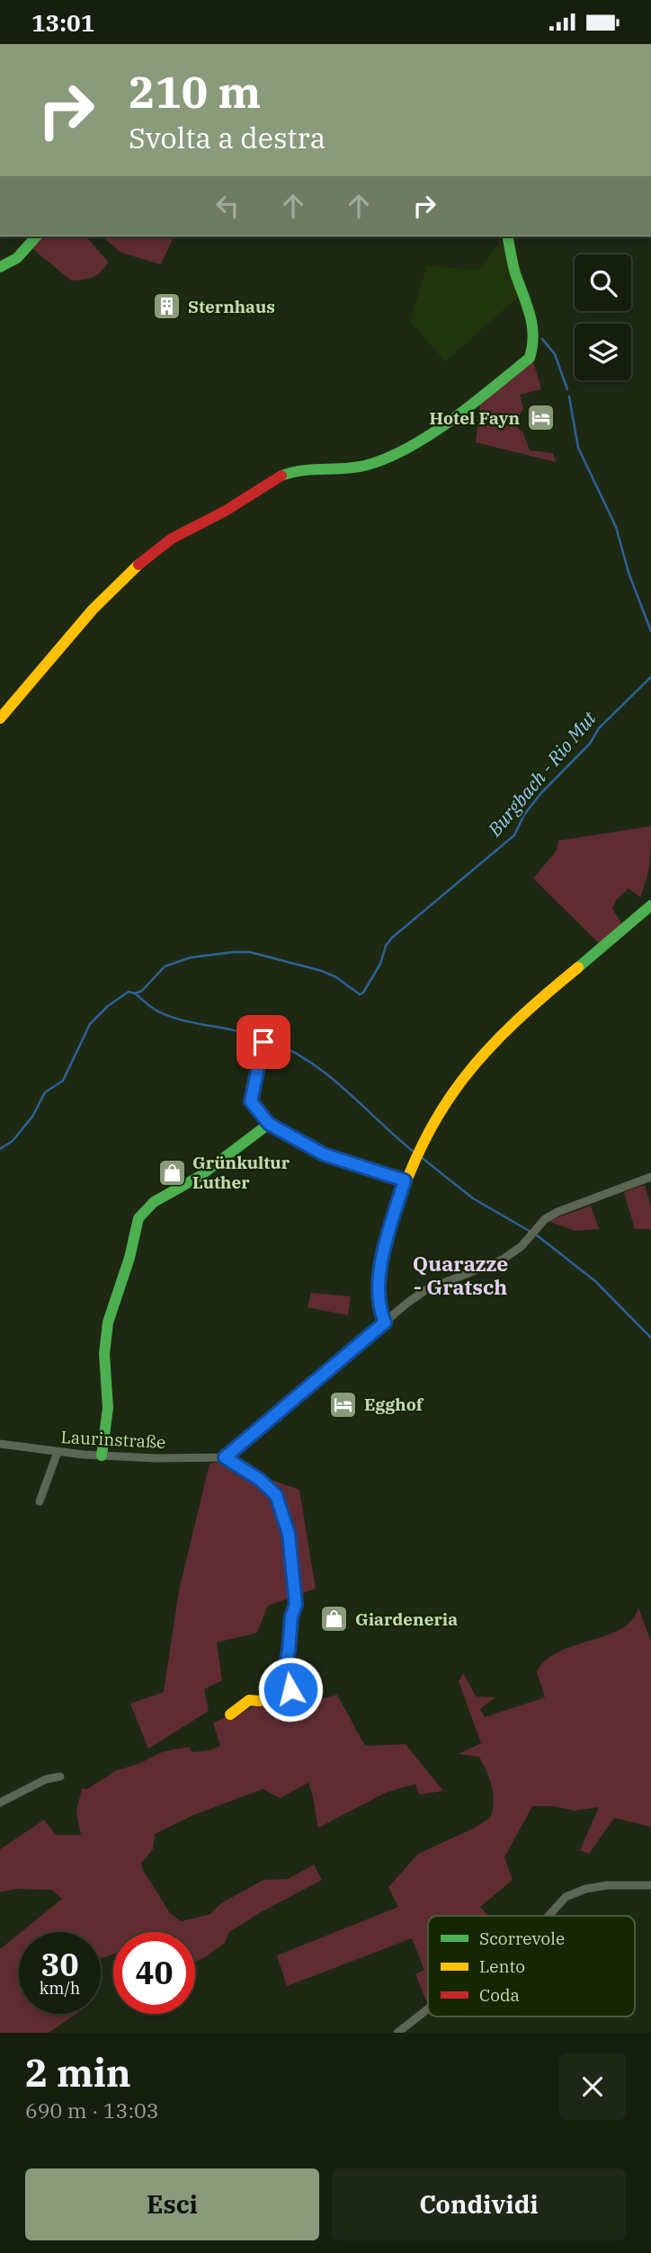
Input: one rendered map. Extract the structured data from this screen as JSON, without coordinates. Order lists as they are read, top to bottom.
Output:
{
  "streets": {
    "street": ["Laurinstraße"]
  },
  "districts": ["Quarazze - Gratsch"],
  "water": ["Burgbach - Rio Mut"],
  "places": {
    "building": ["Sternhaus"],
    "hotel": ["Hotel Fayn", "Egghof"],
    "shop": ["Grünkultur Luther", "Giardeneria"]
  },
  "legend": ["Scorrevole", "Lento", "Coda"],
  "page": {
    "status": "13:01",
    "turn": ["210 m", "Svolta a destra"],
    "speed": "30 km/h",
    "limit": "40",
    "heading": ["2 min", "690 m · 13:03"],
    "buttons": ["Esci", "Condividi"]
  }
}
